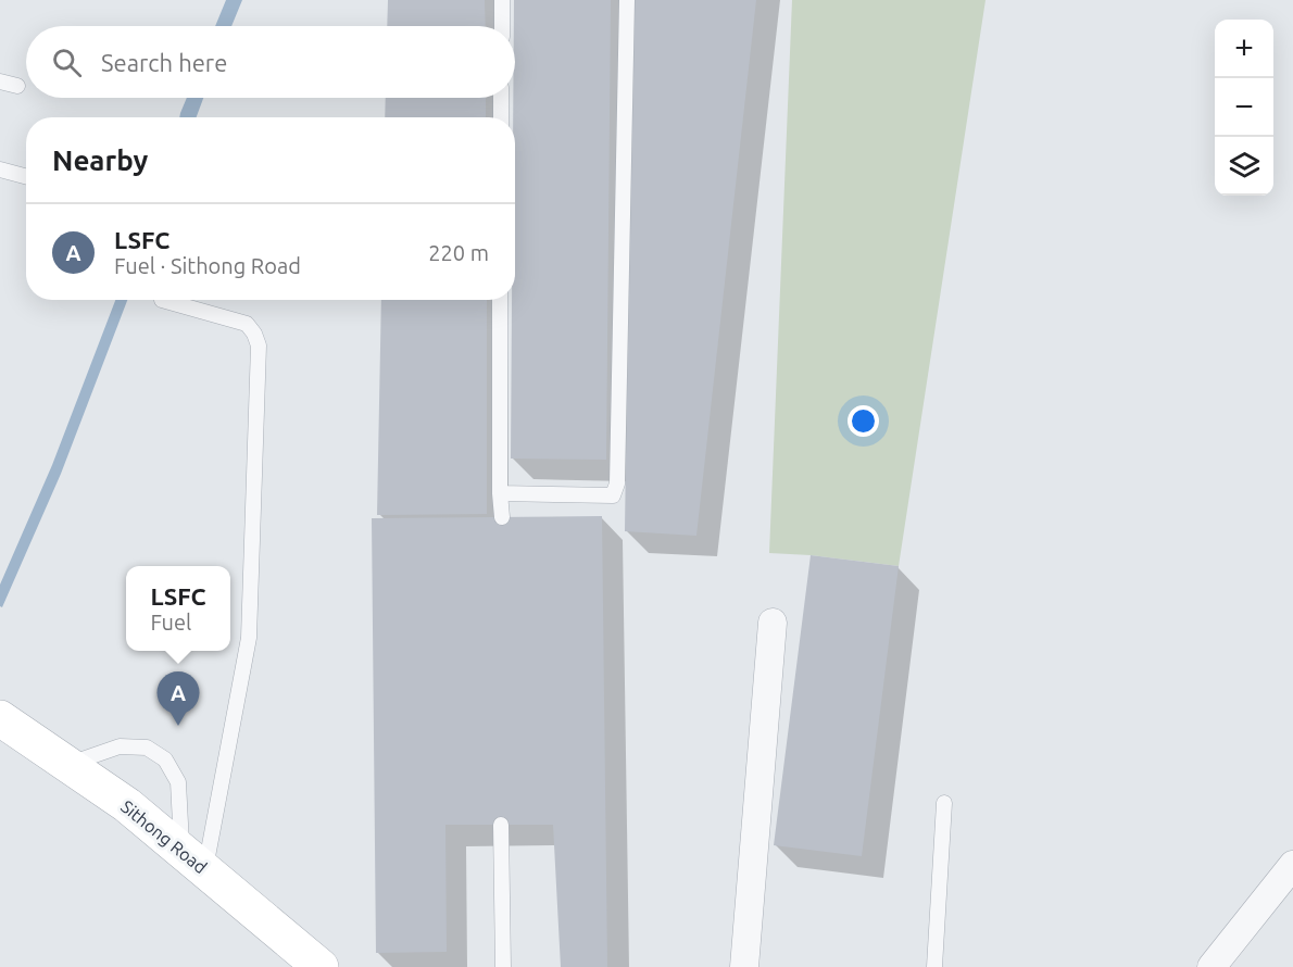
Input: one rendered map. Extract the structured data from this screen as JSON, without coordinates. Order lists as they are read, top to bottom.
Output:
{
  "streets": {
    "main road": ["Sithong Road"]
  },
  "page": {
    "map_buttons": ["+", "−"],
    "search": "Search here",
    "heading": "Nearby",
    "list": [
      {
        "mark": "A",
        "name": "LSFC",
        "note": "Fuel · Sithong Road",
        "value": "220 m"
      }
    ],
    "popup": ["LSFC", "Fuel"],
    "pins": "A"
  }
}
